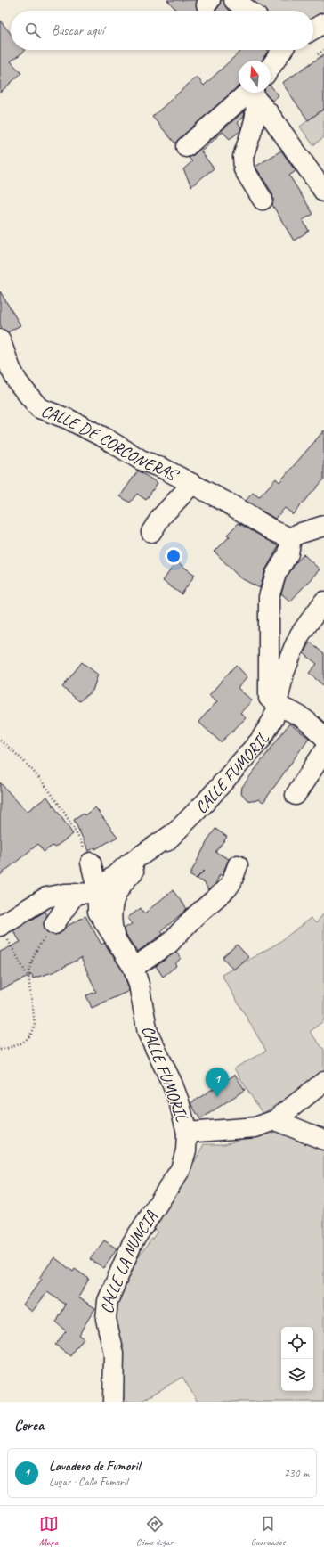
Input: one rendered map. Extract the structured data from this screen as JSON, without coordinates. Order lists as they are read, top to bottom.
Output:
{
  "streets": {
    "street": ["CALLE DE CORCONERAS", "CALLE FUMORIL", "CALLE LA NUNCIA"]
  },
  "crossings": [
    ["CALLE FUMORIL", "CALLE LA NUNCIA"]
  ],
  "north": "top",
  "page": {
    "search": "Buscar aquí",
    "pins": "1",
    "heading": "Cerca",
    "list": [
      {
        "mark": "1",
        "name": "Lavadero de Fumoril",
        "note": "Lugar · Calle Fumoril",
        "value": "230 m"
      }
    ],
    "nav": ["Mapa", "Cómo llegar", "Guardados"]
  }
}
